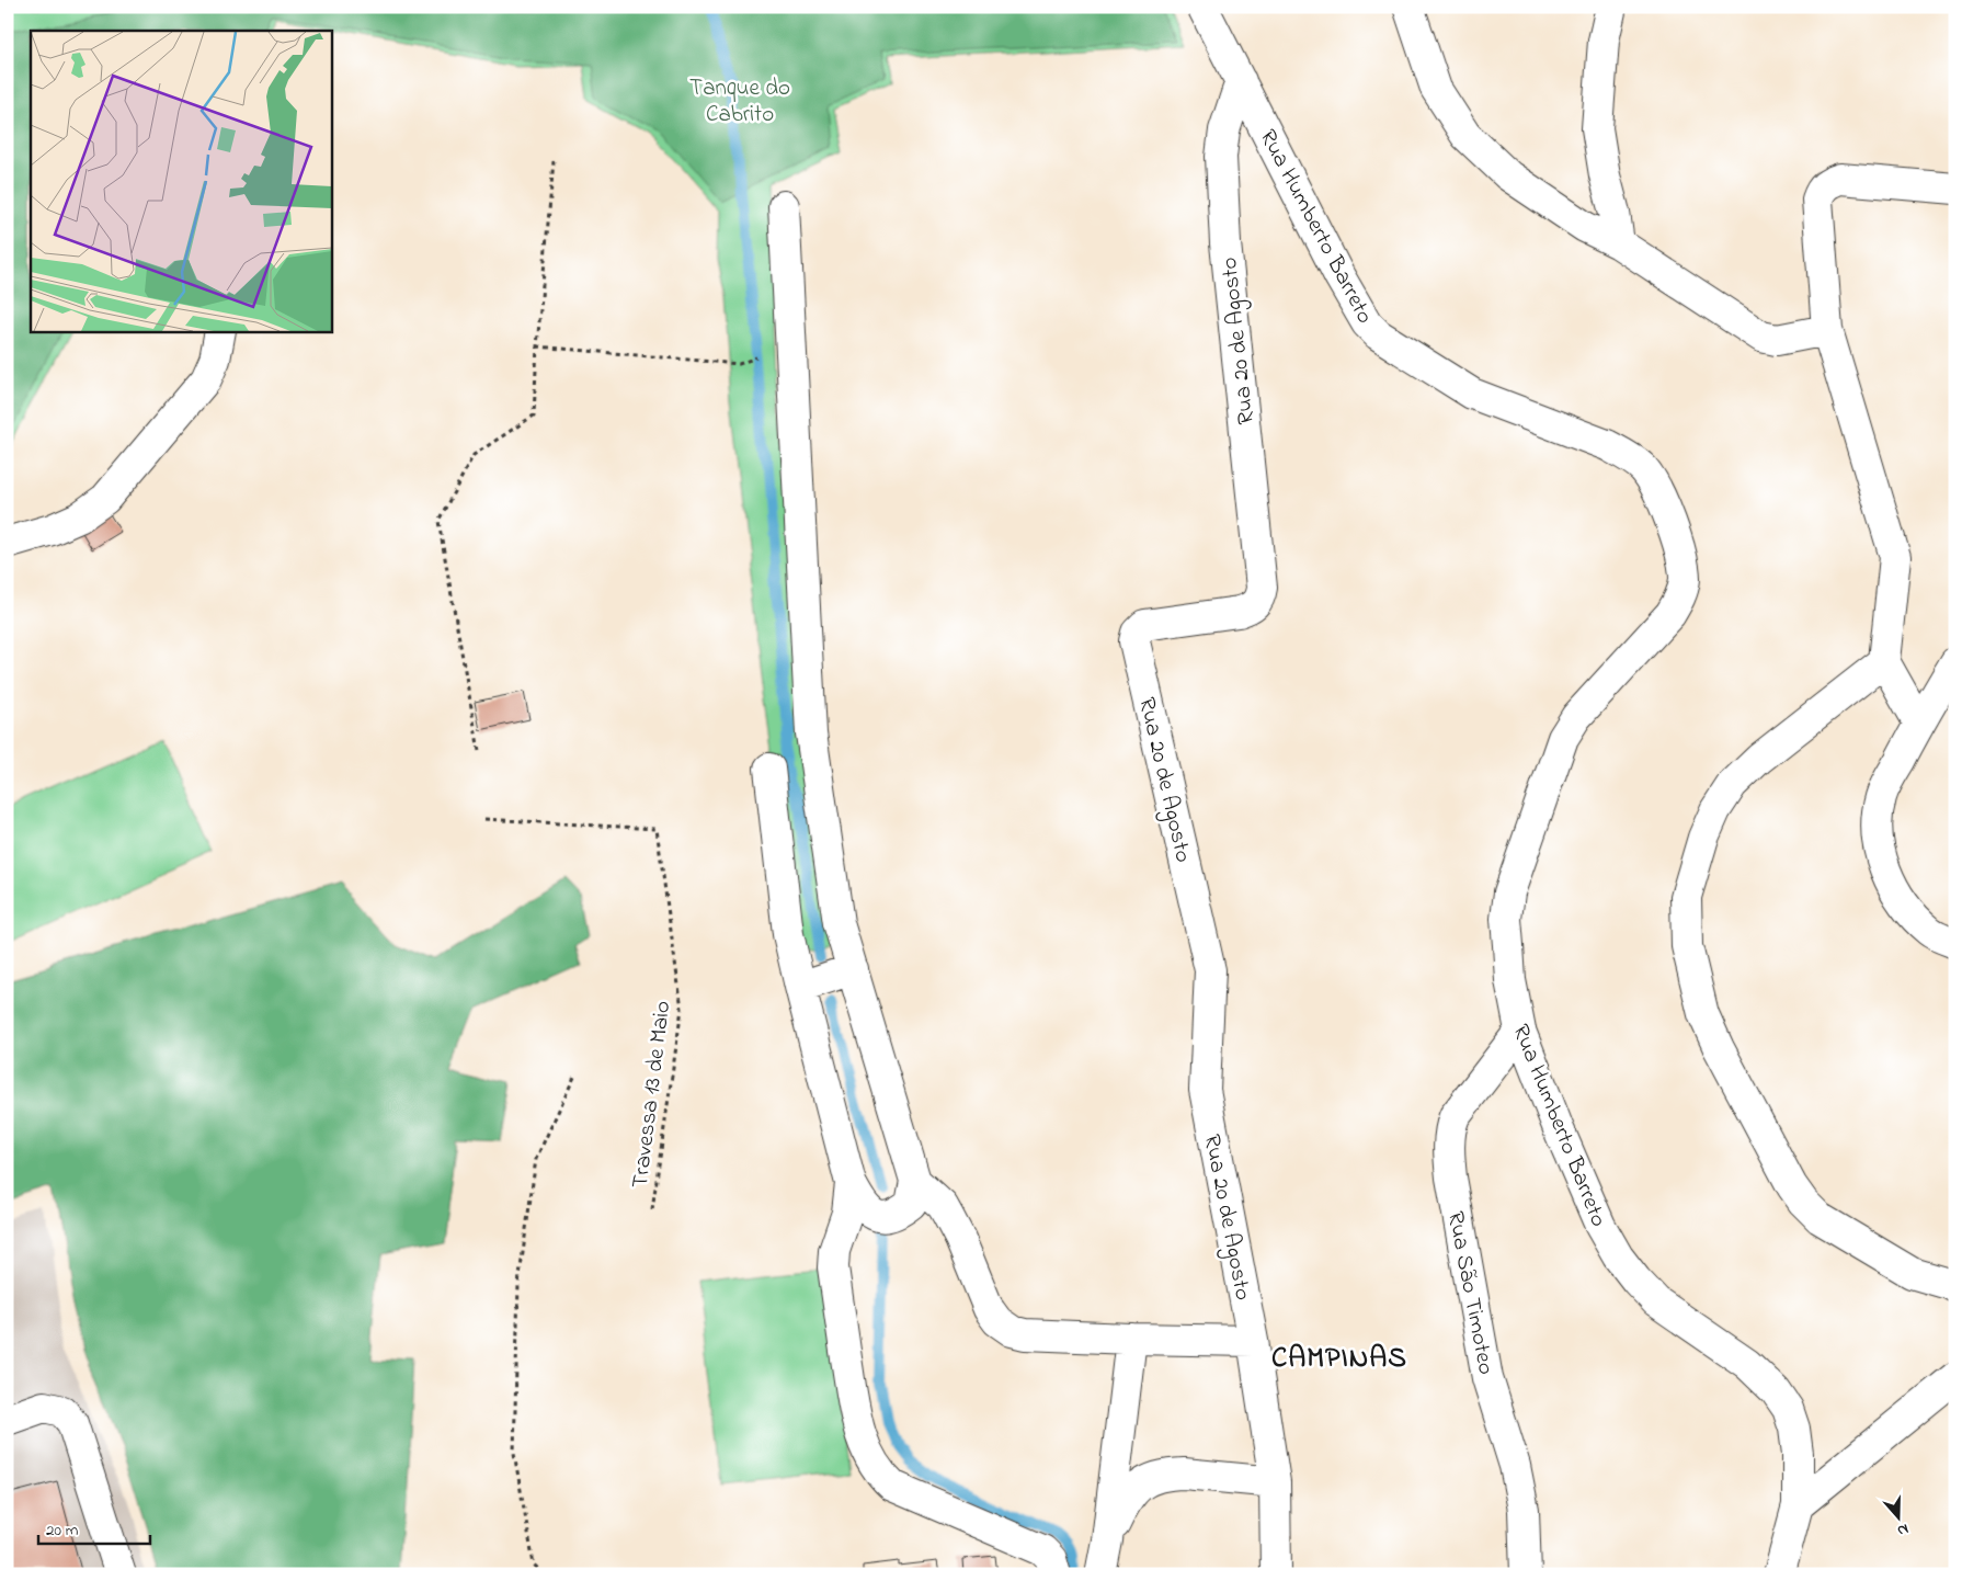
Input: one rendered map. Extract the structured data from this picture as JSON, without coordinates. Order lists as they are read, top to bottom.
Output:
{
  "streets": {
    "street": ["Rua Humberto Barreto", "Rua 20 de Agosto", "Rua São Timoteo"],
    "path": ["Travessa 13 de Maio"]
  },
  "crossings": [
    ["Rua Humberto Barreto", "Rua 20 de Agosto"],
    ["Rua Humberto Barreto", "Rua São Timoteo"]
  ],
  "districts": ["CAMPINAS"],
  "parks": ["Tanque do Cabrito"],
  "scale_bar": "20 m",
  "north": "bottom"
}
